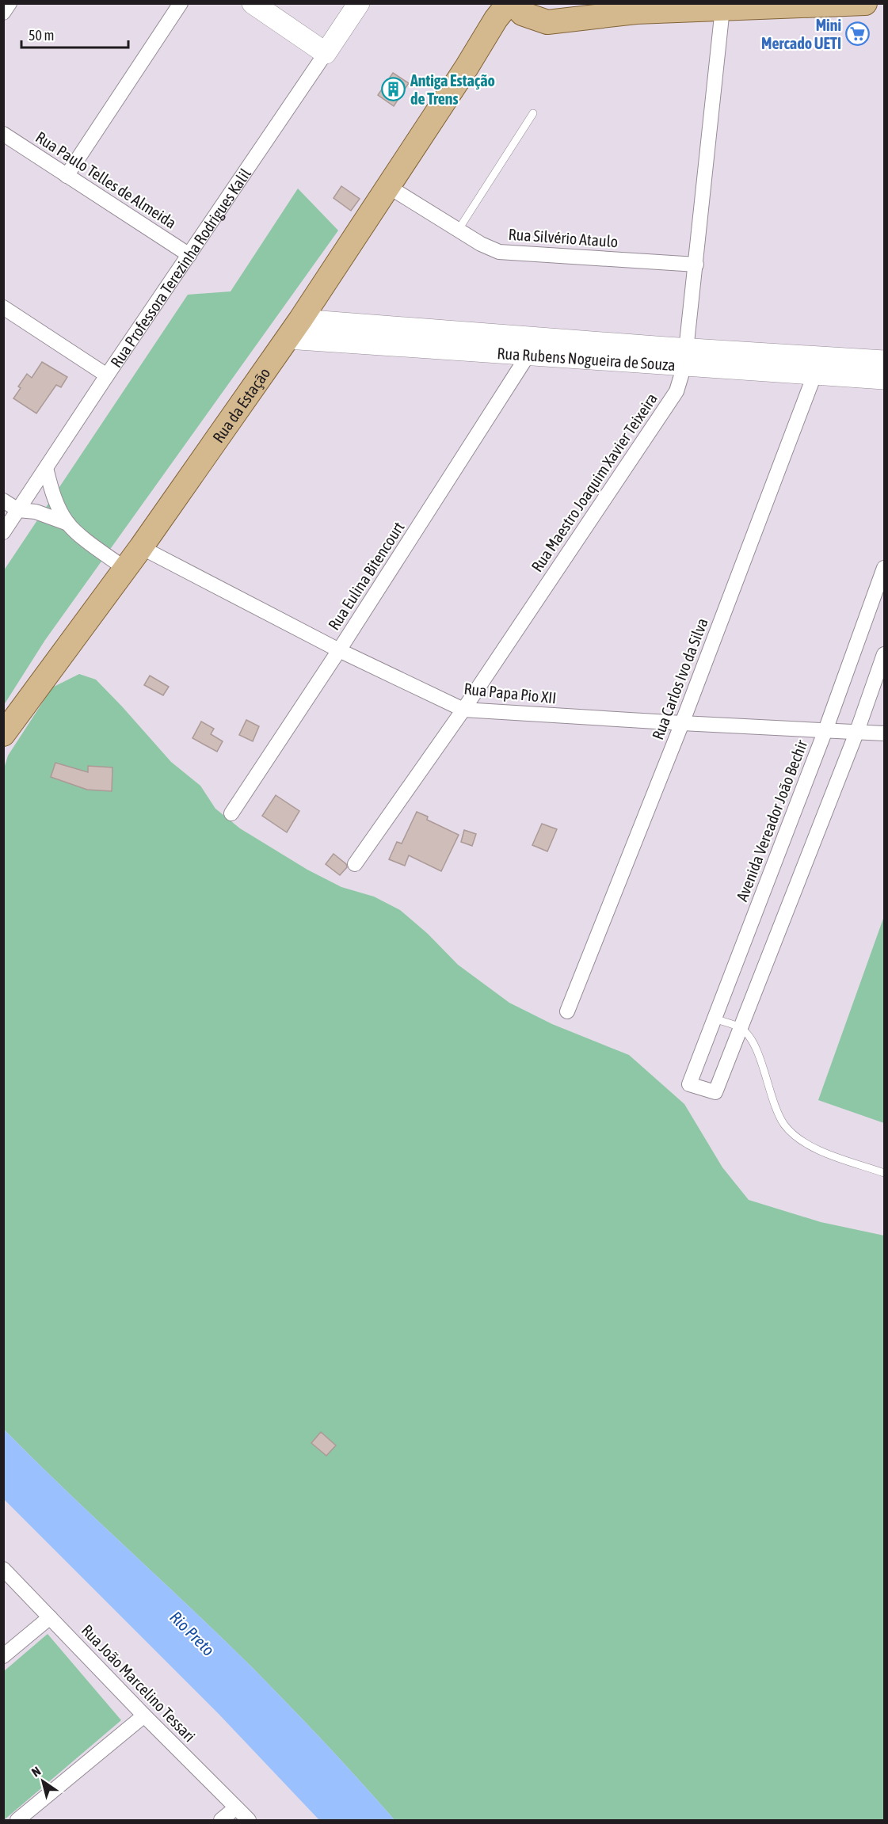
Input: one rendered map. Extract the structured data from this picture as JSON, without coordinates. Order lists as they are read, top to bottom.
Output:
{
  "streets": {
    "main road": ["Rua da Estação"],
    "street": [
      "Rua Paulo Telles de Almeida",
      "Rua Silvério Ataulo",
      "Rua Professora Terezinha Rodrigues Kalil",
      "Rua Rubens Nogueira de Souza",
      "Rua Maestro Joaquim Xavier Teixeira",
      "Rua Eulina Bitencourt",
      "Rua Carlos Ivo da Silva",
      "Rua Papa Pio XII",
      "Avenida Vereador João Bechir",
      "Rua João Marcelino Tessari"
    ]
  },
  "crossings": [
    ["Rua Paulo Telles de Almeida", "Rua Professora Terezinha Rodrigues Kalil"],
    ["Rua Silvério Ataulo", "Rua da Estação"],
    ["Rua Silvério Ataulo", "Rua Maestro Joaquim Xavier Teixeira"],
    ["Rua Rubens Nogueira de Souza", "Rua da Estação"],
    ["Rua Rubens Nogueira de Souza", "Rua Maestro Joaquim Xavier Teixeira"],
    ["Rua Rubens Nogueira de Souza", "Rua Eulina Bitencourt"],
    ["Rua Rubens Nogueira de Souza", "Rua Carlos Ivo da Silva"],
    ["Rua da Estação", "Rua Papa Pio XII"],
    ["Rua Maestro Joaquim Xavier Teixeira", "Rua Papa Pio XII"],
    ["Rua Eulina Bitencourt", "Rua Papa Pio XII"],
    ["Rua Carlos Ivo da Silva", "Rua Papa Pio XII"],
    ["Rua Papa Pio XII", "Avenida Vereador João Bechir"]
  ],
  "water": ["Rio Preto"],
  "places": {
    "supermarket": ["Mini Mercado UETI"],
    "building": ["Antiga Estação de Trens"]
  },
  "scale_bar": "50 m",
  "north": "top left"
}
